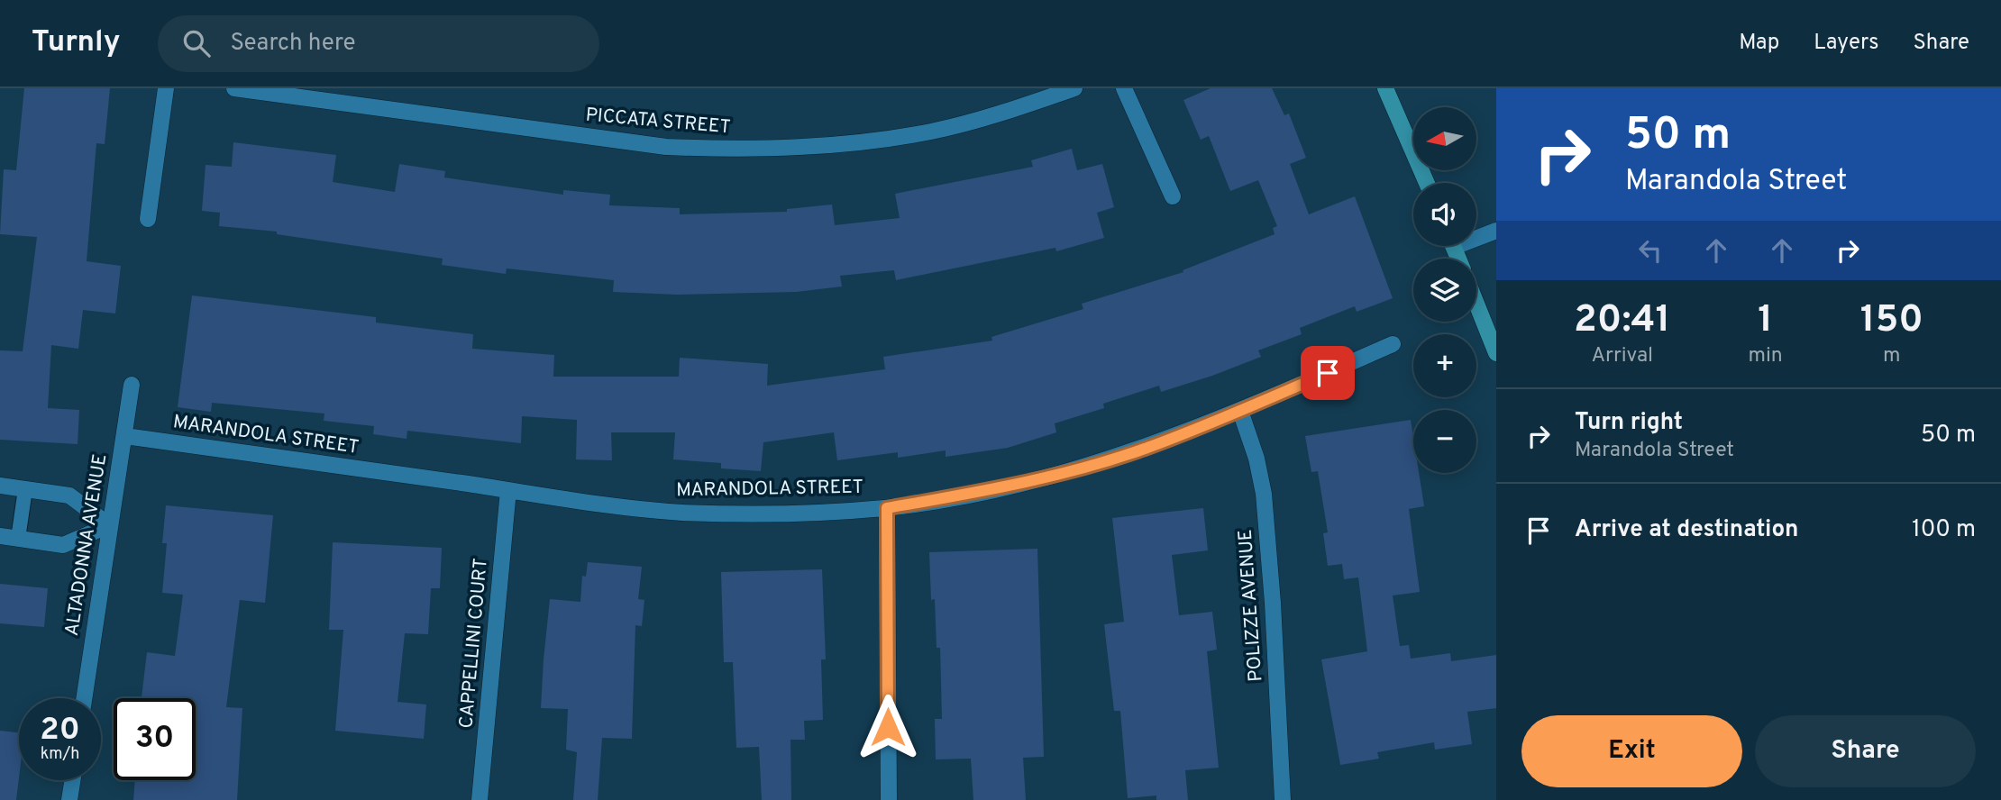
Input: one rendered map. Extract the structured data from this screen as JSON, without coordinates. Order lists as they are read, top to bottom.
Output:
{
  "streets": {
    "street": [
      "PICCATA STREET",
      "MARANDOLA STREET",
      "ALTADONNA AVENUE",
      "POLIZZE AVENUE",
      "CAPPELLINI COURT"
    ]
  },
  "crossings": [
    ["MARANDOLA STREET", "ALTADONNA AVENUE"],
    ["MARANDOLA STREET", "POLIZZE AVENUE"],
    ["MARANDOLA STREET", "CAPPELLINI COURT"]
  ],
  "north": "left",
  "page": {
    "header": "Turnly",
    "search": "Search here",
    "nav": ["Map", "Layers", "Share"],
    "turn": ["50 m", "Marandola Street"],
    "map_buttons": ["+", "−"],
    "eta": [
      "20:41",
      "Arrival",
      "1",
      "min",
      "150",
      "m"
    ],
    "list": [
      {
        "name": "Turn right",
        "note": "Marandola Street",
        "value": "50 m"
      },
      {
        "name": "Arrive at destination",
        "value": "100 m"
      }
    ],
    "speed": "20 km/h",
    "limit": "30",
    "buttons": ["Exit", "Share"]
  }
}
